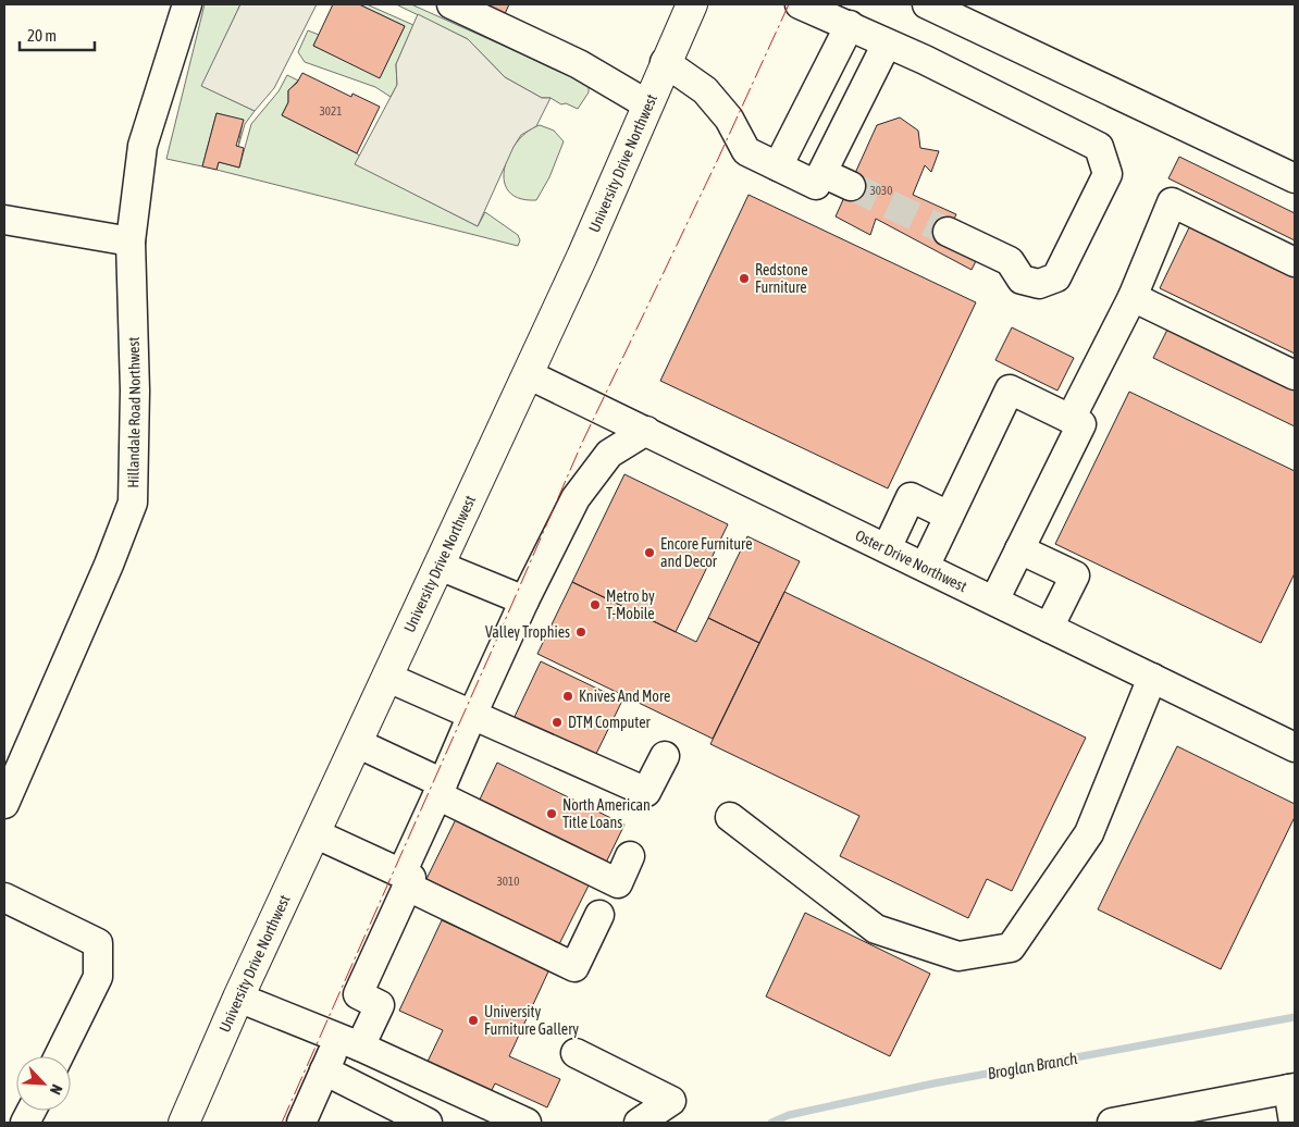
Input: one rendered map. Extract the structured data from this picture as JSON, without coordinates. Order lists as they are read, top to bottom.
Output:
{
  "streets": {
    "highway": ["University Drive Northwest"],
    "street": ["Hillandale Road Northwest", "Oster Drive Northwest"]
  },
  "crossings": [
    ["University Drive Northwest", "Oster Drive Northwest"]
  ],
  "water": ["Broglan Branch"],
  "places": [
    "Redstone Furniture",
    "Encore Furniture and Decor",
    "Metro by T-Mobile",
    "Valley Trophies",
    "Knives And More",
    "DTM Computer",
    "North American Title Loans",
    "University Furniture Gallery"
  ],
  "house_numbers": ["3021", "3030", "3010"],
  "scale_bar": "20 m",
  "north": "bottom right"
}
